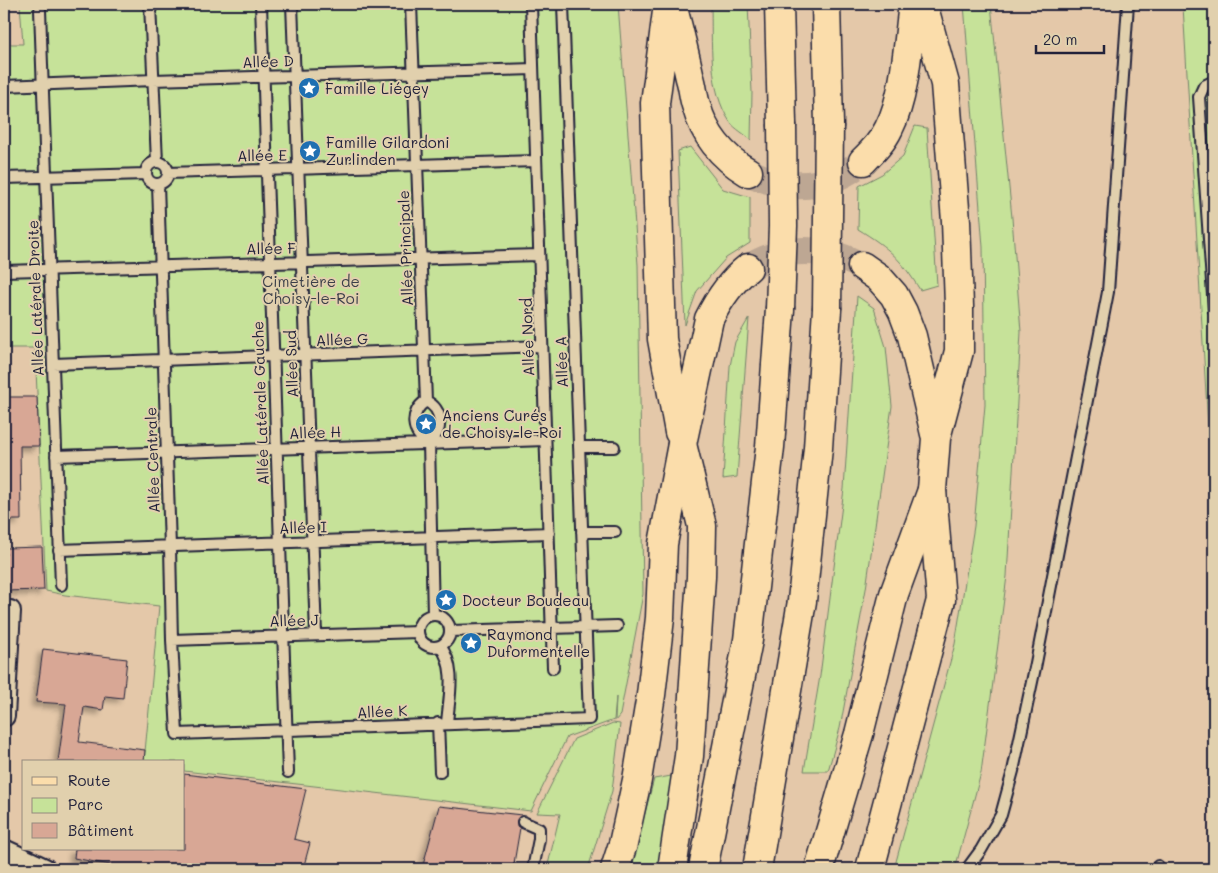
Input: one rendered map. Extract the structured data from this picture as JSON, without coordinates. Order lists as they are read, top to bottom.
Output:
{
  "streets": {
    "lane": [
      "Allée D",
      "Allée E",
      "Allée F",
      "Allée Principale",
      "Allée Latérale Droite",
      "Allée Nord",
      "Allée G",
      "Allée A",
      "Allée Sud",
      "Allée Latérale Gauche",
      "Allée H",
      "Allée Centrale",
      "Allée I",
      "Allée J",
      "Allée K"
    ]
  },
  "crossings": [
    ["Allée D", "Allée Principale"],
    ["Allée D", "Allée Latérale Droite"],
    ["Allée D", "Allée Nord"],
    ["Allée D", "Allée Sud"],
    ["Allée D", "Allée Latérale Gauche"],
    ["Allée E", "Allée Principale"],
    ["Allée E", "Allée Nord"],
    ["Allée E", "Allée Sud"],
    ["Allée E", "Allée Latérale Gauche"],
    ["Allée E", "Allée Centrale"],
    ["Allée F", "Allée Principale"],
    ["Allée F", "Allée Latérale Droite"],
    ["Allée F", "Allée Nord"],
    ["Allée F", "Allée Sud"],
    ["Allée F", "Allée Latérale Gauche"],
    ["Allée F", "Allée Centrale"],
    ["Allée Principale", "Allée G"],
    ["Allée Principale", "Allée H"],
    ["Allée Latérale Droite", "Allée G"],
    ["Allée Latérale Droite", "Allée H"],
    ["Allée Latérale Droite", "Allée I"],
    ["Allée Nord", "Allée G"],
    ["Allée Nord", "Allée H"],
    ["Allée Nord", "Allée I"],
    ["Allée G", "Allée Sud"],
    ["Allée G", "Allée Latérale Gauche"],
    ["Allée G", "Allée Centrale"],
    ["Allée A", "Allée K"],
    ["Allée Sud", "Allée H"],
    ["Allée Sud", "Allée I"],
    ["Allée Sud", "Allée J"],
    ["Allée Latérale Gauche", "Allée H"],
    ["Allée Latérale Gauche", "Allée I"],
    ["Allée Latérale Gauche", "Allée J"],
    ["Allée Latérale Gauche", "Allée K"],
    ["Allée H", "Allée Centrale"],
    ["Allée Centrale", "Allée I"],
    ["Allée Centrale", "Allée J"],
    ["Allée Centrale", "Allée K"]
  ],
  "parks": ["Cimetière de Choisy-le-Roi"],
  "places": {
    "place": [
      "Famille Liégey",
      "Famille Gilardoni Zurlinden",
      "Anciens Curés de Choisy-le-Roi",
      "Docteur Boudeau",
      "Raymond Duformentelle"
    ]
  },
  "legend": ["Route", "Parc", "Bâtiment"],
  "scale_bar": "20 m"
}
